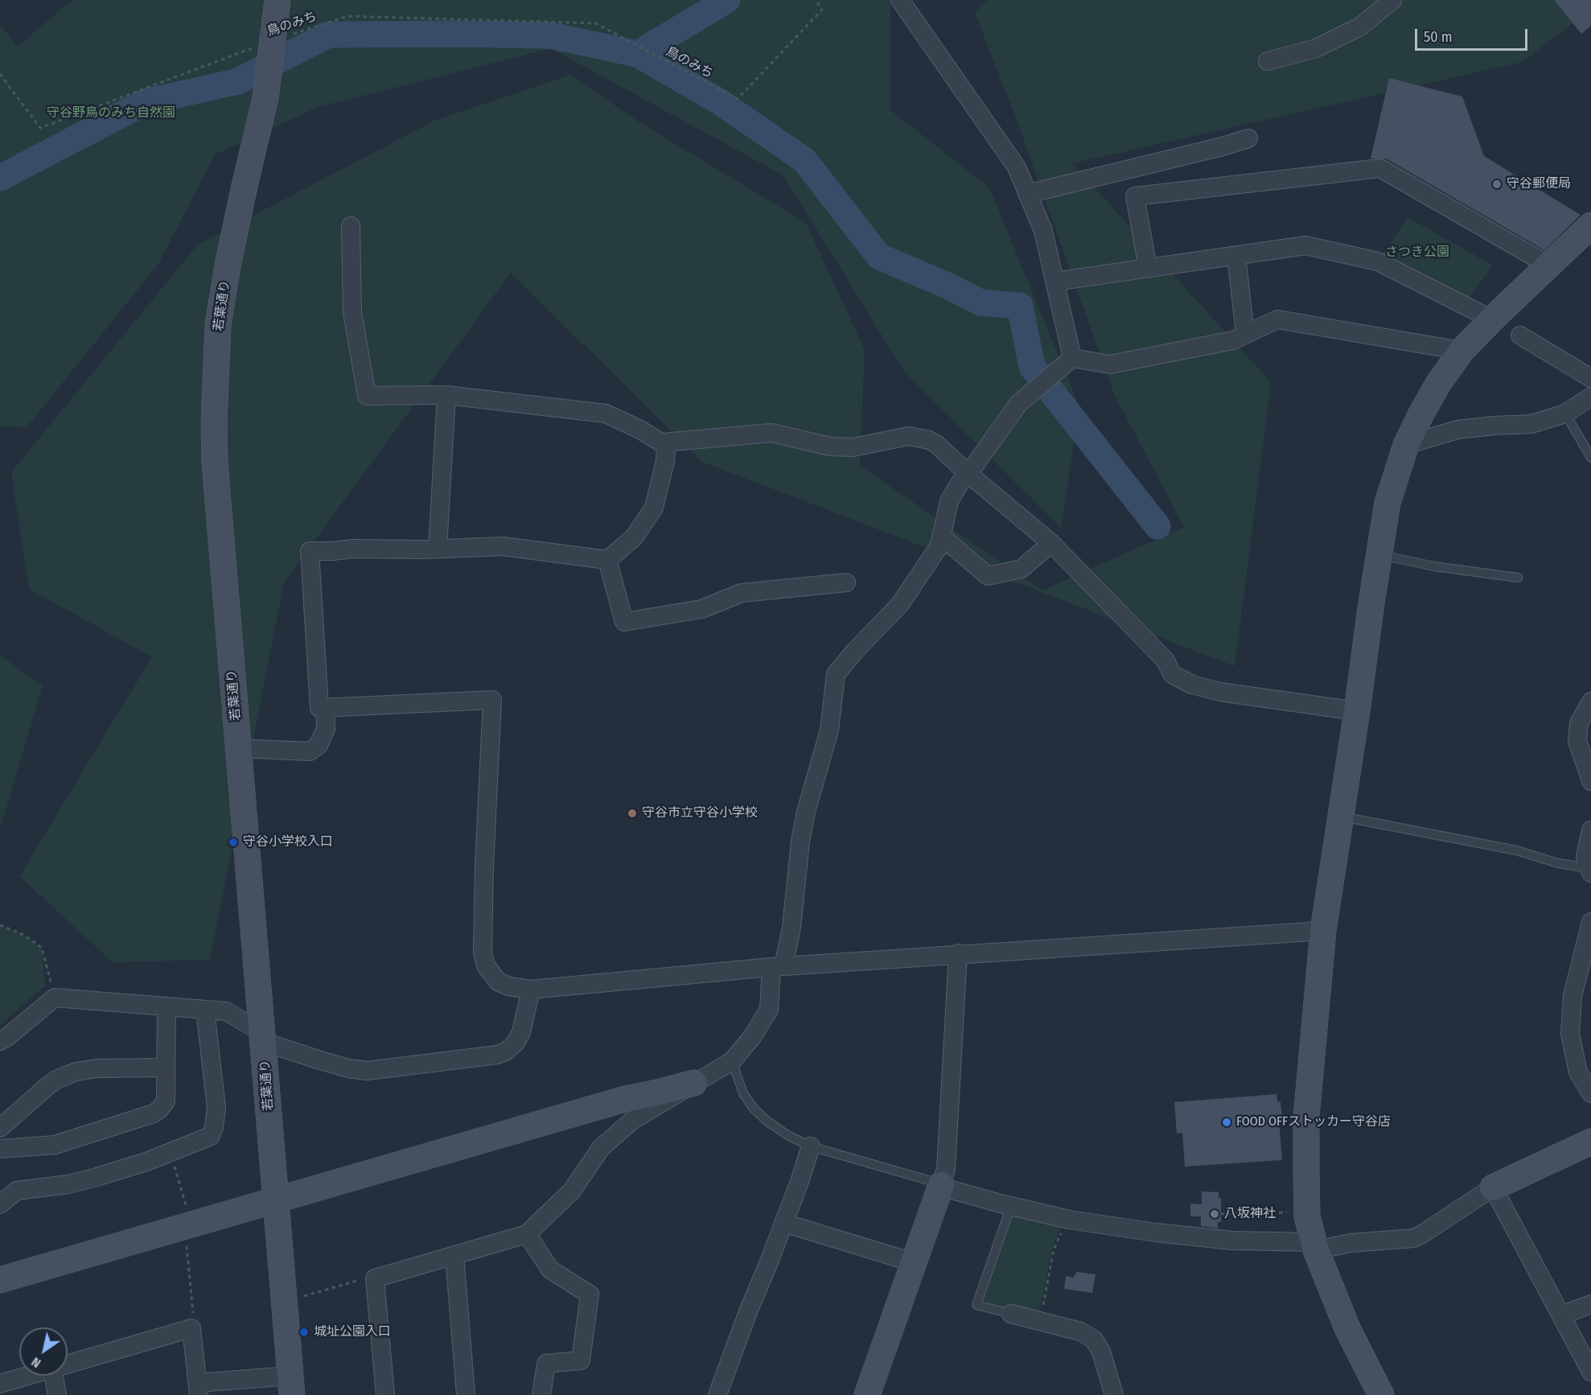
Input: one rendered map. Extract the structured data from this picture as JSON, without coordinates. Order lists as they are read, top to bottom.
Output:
{
  "streets": {
    "street": ["若葉通り"],
    "path": ["鳥のみち"]
  },
  "parks": ["守谷野鳥のみち自然園", "さつき公園"],
  "places": [
    "守谷郵便局",
    "守谷市立守谷小学校",
    "守谷小学校入口",
    "FOOD OFFストッカー守谷店",
    "八坂神社",
    "城址公園入口"
  ],
  "scale_bar": "50 m",
  "north": "bottom left"
}
